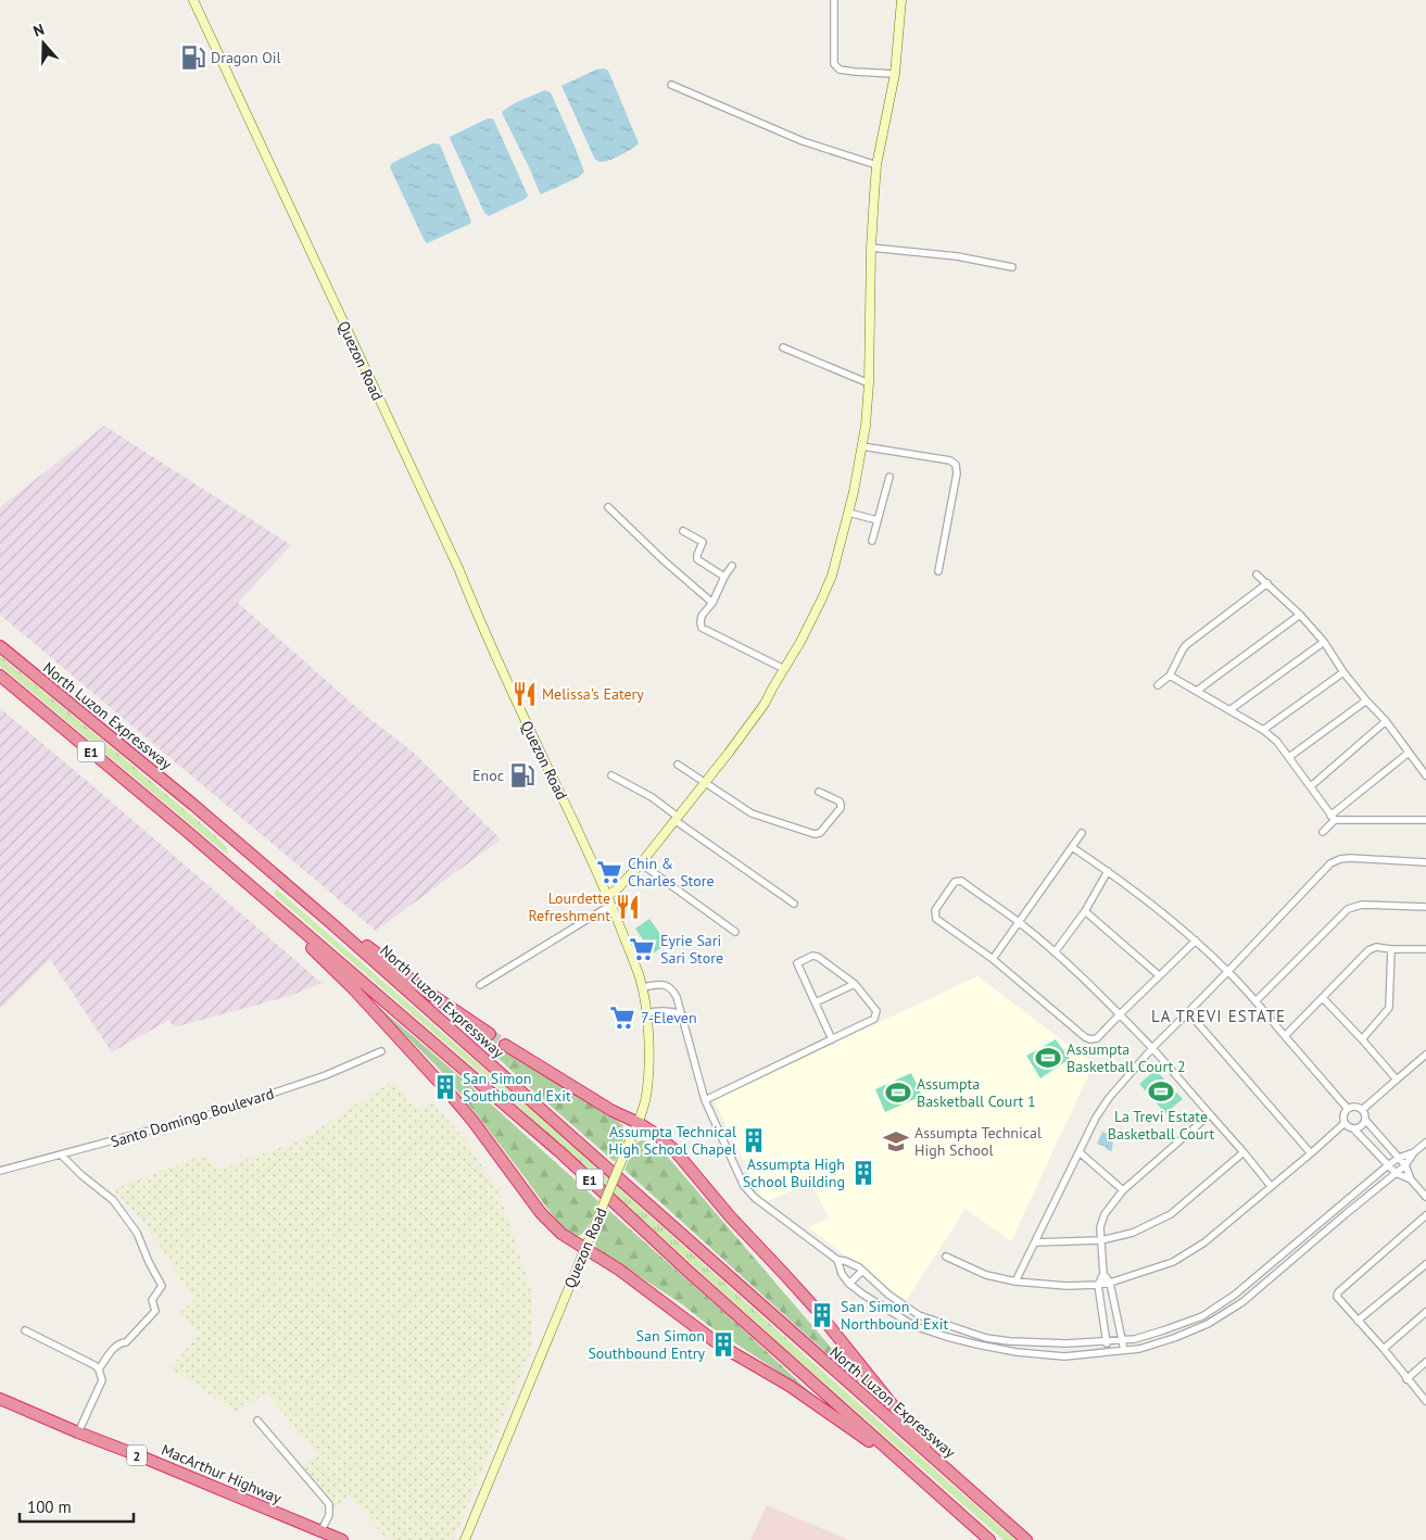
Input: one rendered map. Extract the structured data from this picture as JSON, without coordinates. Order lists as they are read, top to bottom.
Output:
{
  "streets": {
    "highway": [
      "North Luzon Expressway",
      "E1",
      "2",
      "MacArthur Highway"
    ],
    "main road": ["Quezon Road"],
    "street": ["Santo Domingo Boulevard"]
  },
  "districts": ["LA TREVI ESTATE"],
  "places": {
    "fuel station": ["Dragon Oil", "Enoc"],
    "restaurant": ["Melissa's Eatery", "Lourdette Refreshment"],
    "supermarket": ["Chin & Charles Store", "Eyrie Sari Sari Store", "7-Eleven"],
    "sports": ["Assumpta Basketball Court 2", "La Trevi Estate Basketball Court", "Assumpta Basketball Court 1"],
    "building": [
      "San Simon Southbound Exit",
      "Assumpta Technical High School Chapel",
      "Assumpta High School Building",
      "San Simon Northbound Exit",
      "San Simon Southbound Entry"
    ],
    "school or university": ["Assumpta Technical High School"]
  },
  "scale_bar": "100 m",
  "north": "top"
}
